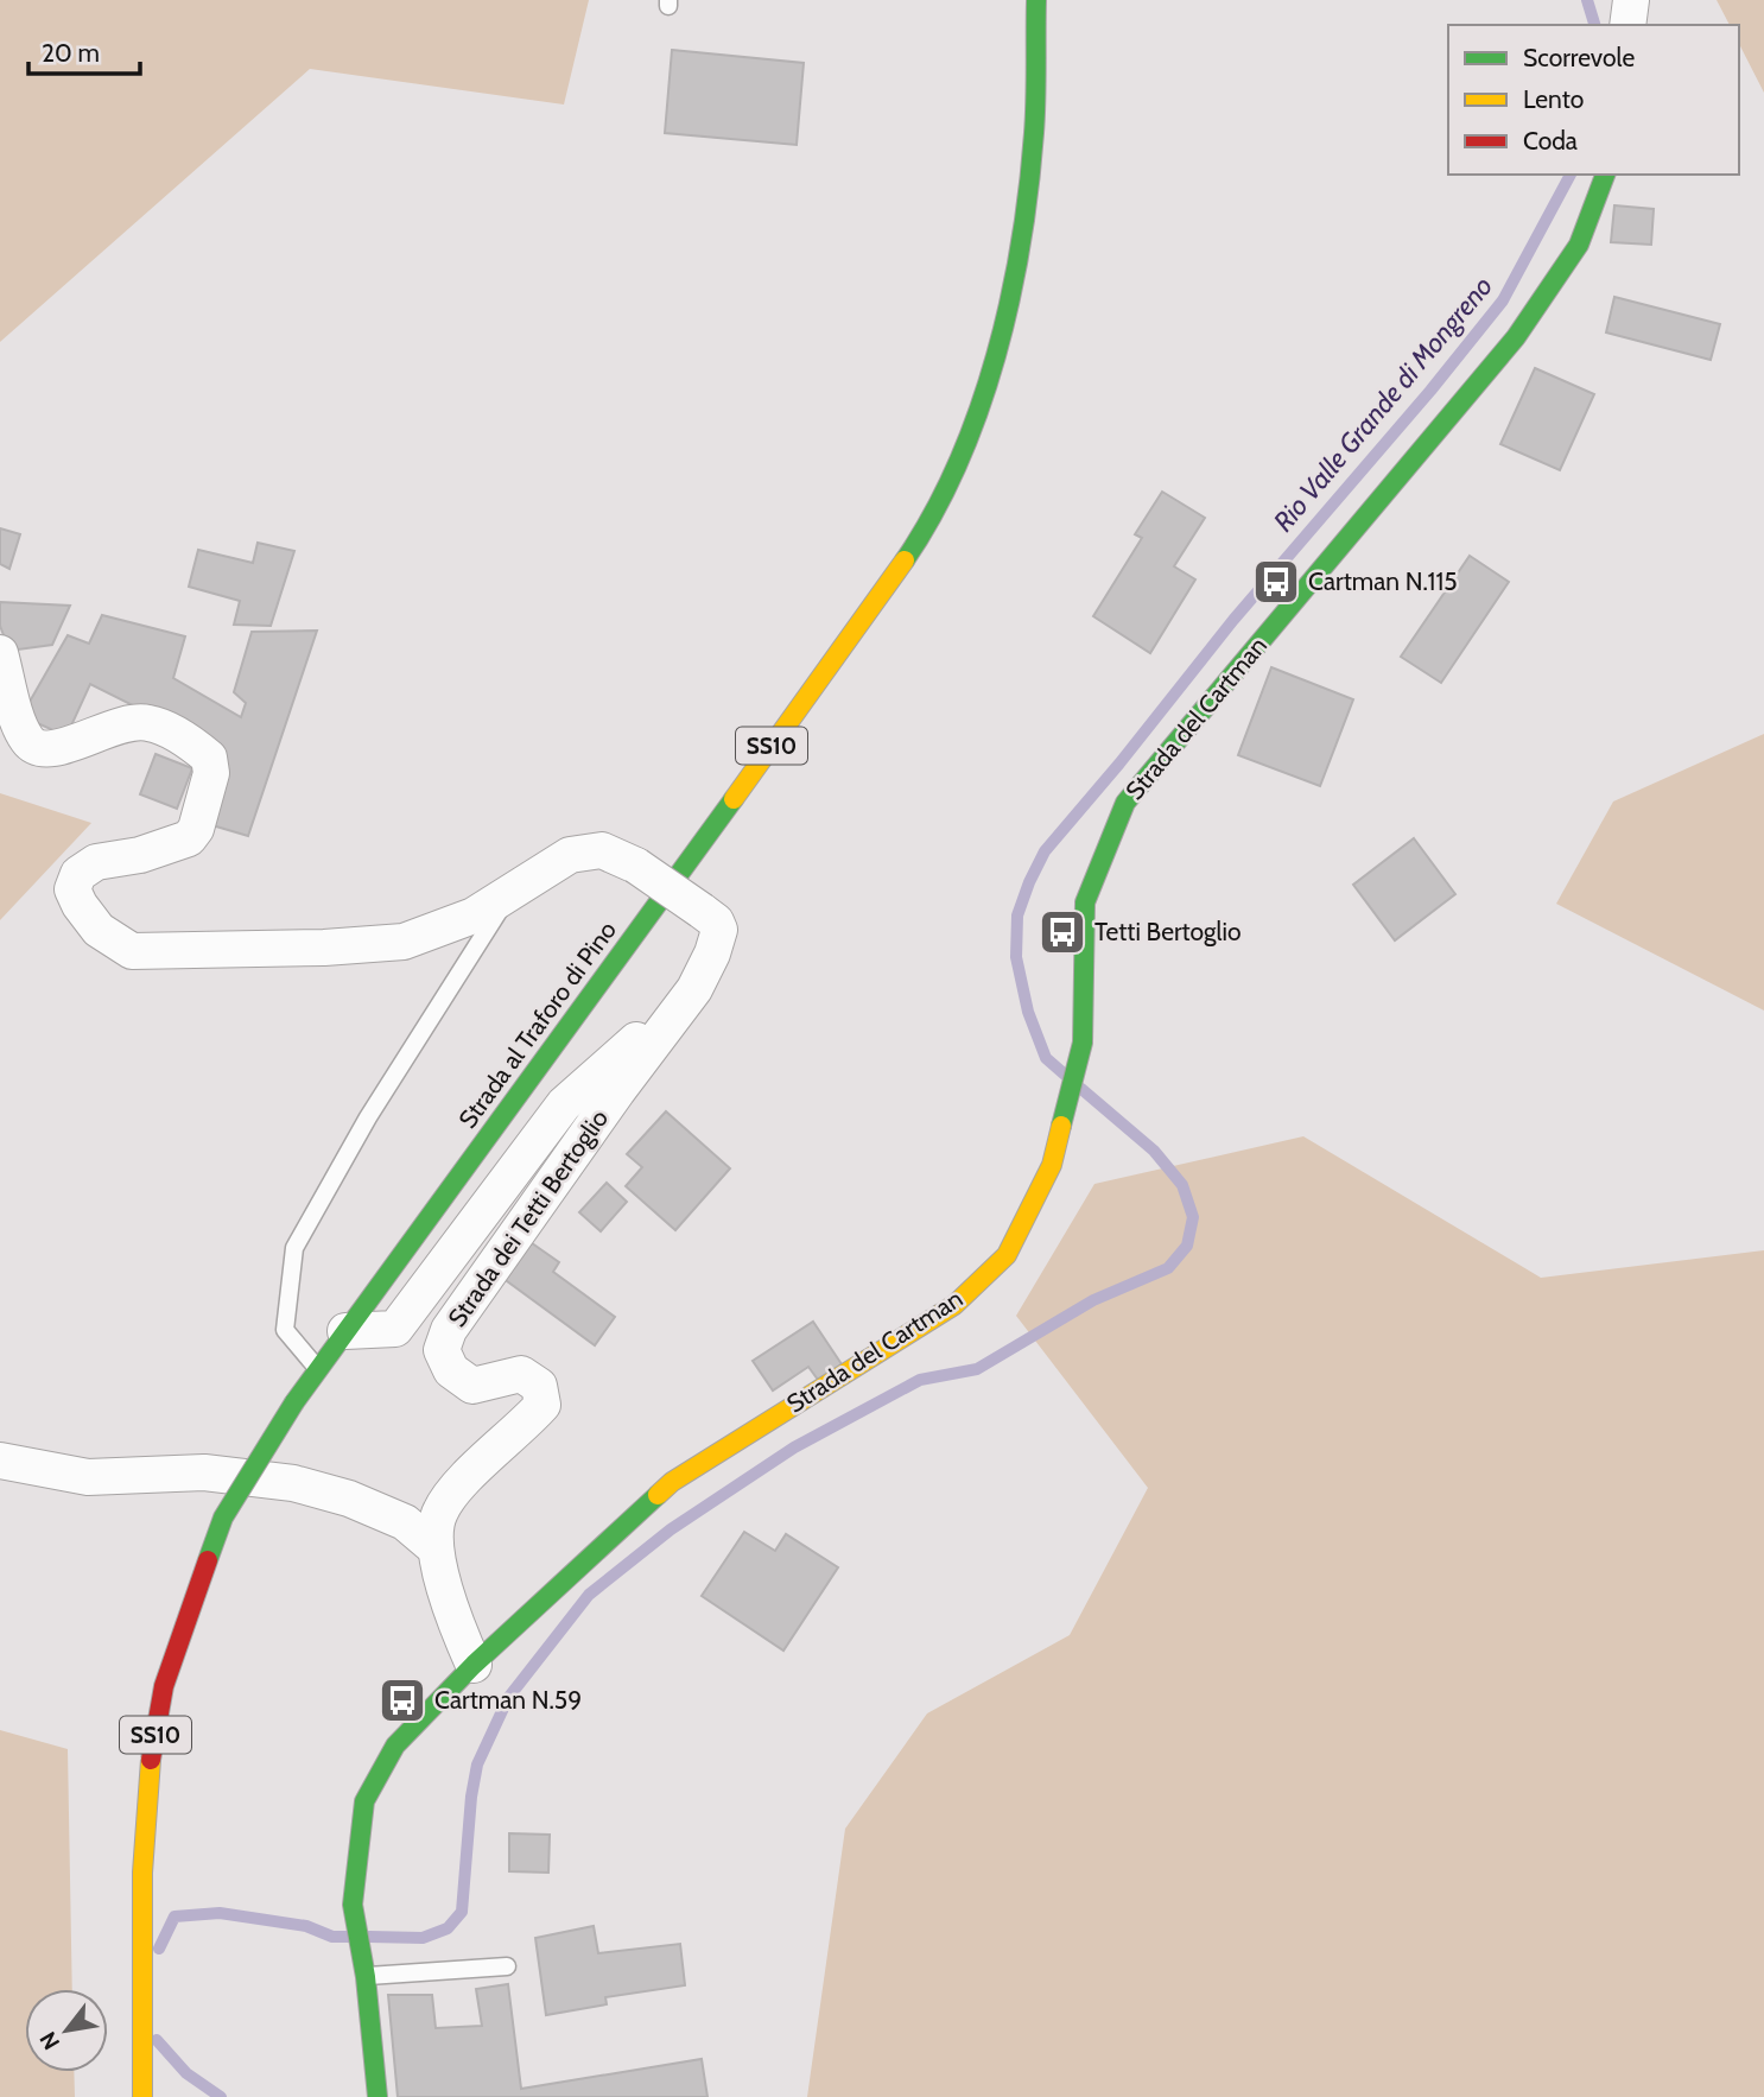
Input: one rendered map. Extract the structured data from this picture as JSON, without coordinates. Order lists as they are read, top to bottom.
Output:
{
  "streets": {
    "street": [
      "Strada del Cartman",
      "SS10",
      "Strada al Traforo di Pino",
      "Strada dei Tetti Bertoglio"
    ]
  },
  "crossings": [
    ["Strada del Cartman", "Strada dei Tetti Bertoglio"],
    ["Strada al Traforo di Pino", "Strada dei Tetti Bertoglio"]
  ],
  "water": ["Rio Valle Grande di Mongreno"],
  "places": {
    "bus stop": ["Cartman N.115", "Tetti Bertoglio", "Cartman N.59"]
  },
  "legend": ["Scorrevole", "Lento", "Coda"],
  "scale_bar": "20 m",
  "north": "bottom left"
}
